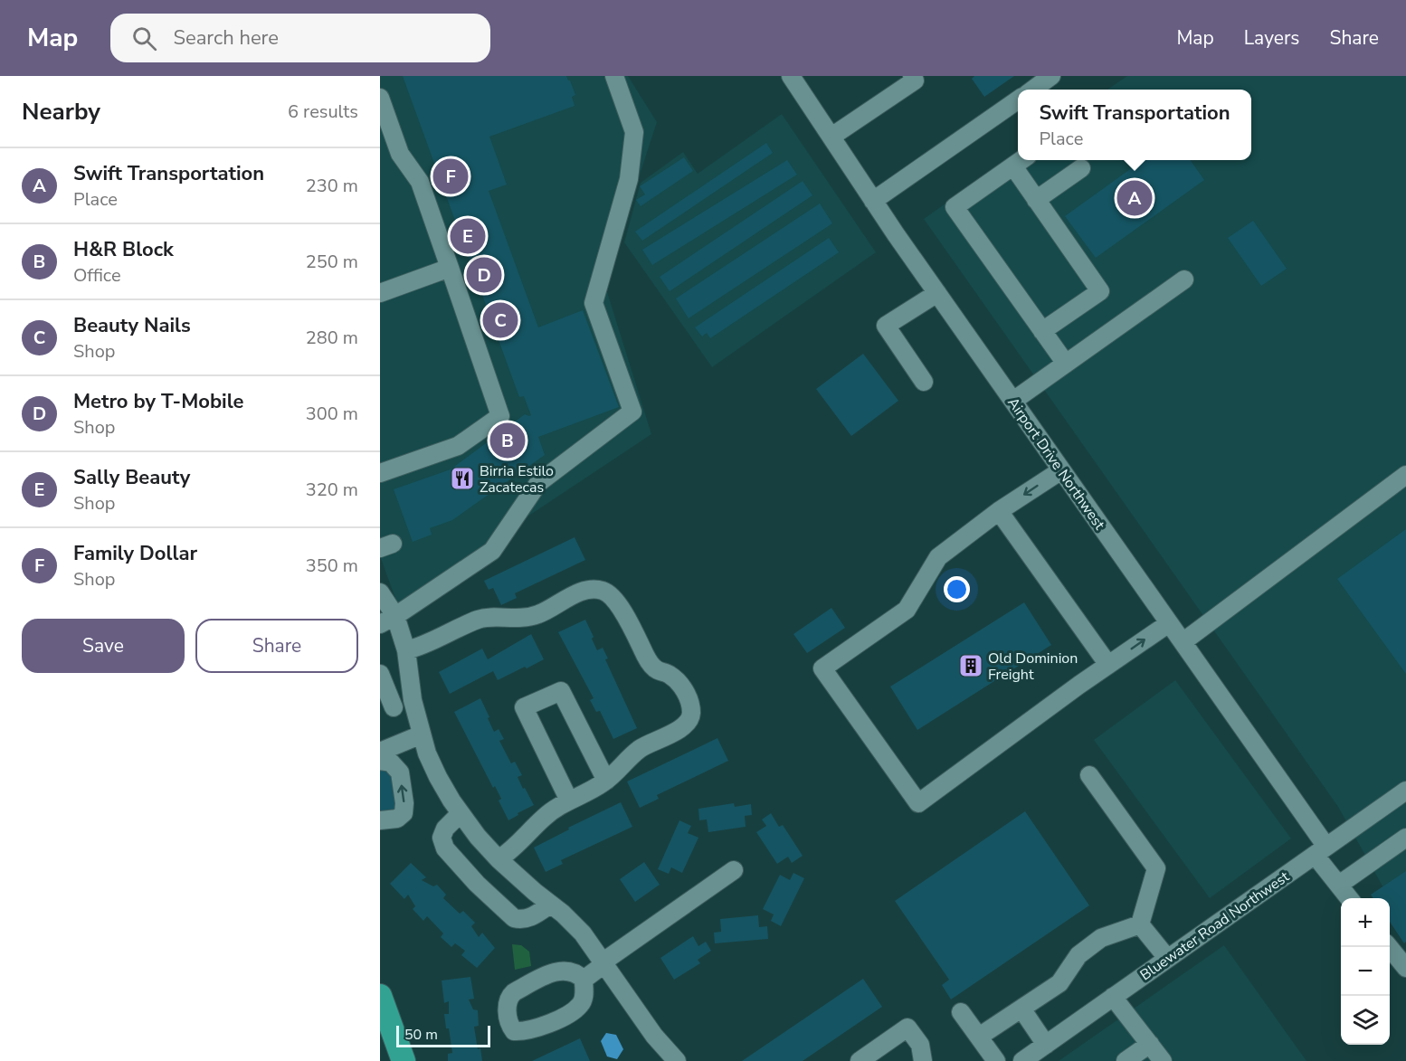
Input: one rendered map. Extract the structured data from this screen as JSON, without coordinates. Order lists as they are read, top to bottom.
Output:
{
  "streets": {
    "street": ["Airport Drive Northwest", "Bluewater Road Northwest"]
  },
  "crossings": [
    ["Airport Drive Northwest", "Bluewater Road Northwest"]
  ],
  "places": {
    "restaurant": ["Birria Estilo Zacatecas"],
    "building": ["Old Dominion Freight"]
  },
  "scale_bar": "50 m",
  "page": {
    "header": "Map",
    "search": "Search here",
    "nav": ["Map", "Layers", "Share"],
    "heading": ["Nearby", "6 results"],
    "popup": ["Swift Transportation", "Place"],
    "list": [
      {
        "mark": "A",
        "name": "Swift Transportation",
        "note": "Place",
        "value": "230 m"
      },
      {
        "mark": "B",
        "name": "H&R Block",
        "note": "Office",
        "value": "250 m"
      },
      {
        "mark": "C",
        "name": "Beauty Nails",
        "note": "Shop",
        "value": "280 m"
      },
      {
        "mark": "D",
        "name": "Metro by T-Mobile",
        "note": "Shop",
        "value": "300 m"
      },
      {
        "mark": "E",
        "name": "Sally Beauty",
        "note": "Shop",
        "value": "320 m"
      },
      {
        "mark": "F",
        "name": "Family Dollar",
        "note": "Shop",
        "value": "350 m"
      }
    ],
    "pins": [
      "F",
      "A",
      "E",
      "D",
      "C",
      "B"
    ],
    "buttons": ["Save", "Share"],
    "map_buttons": ["+", "−"],
    "scale": "50 m"
  }
}
